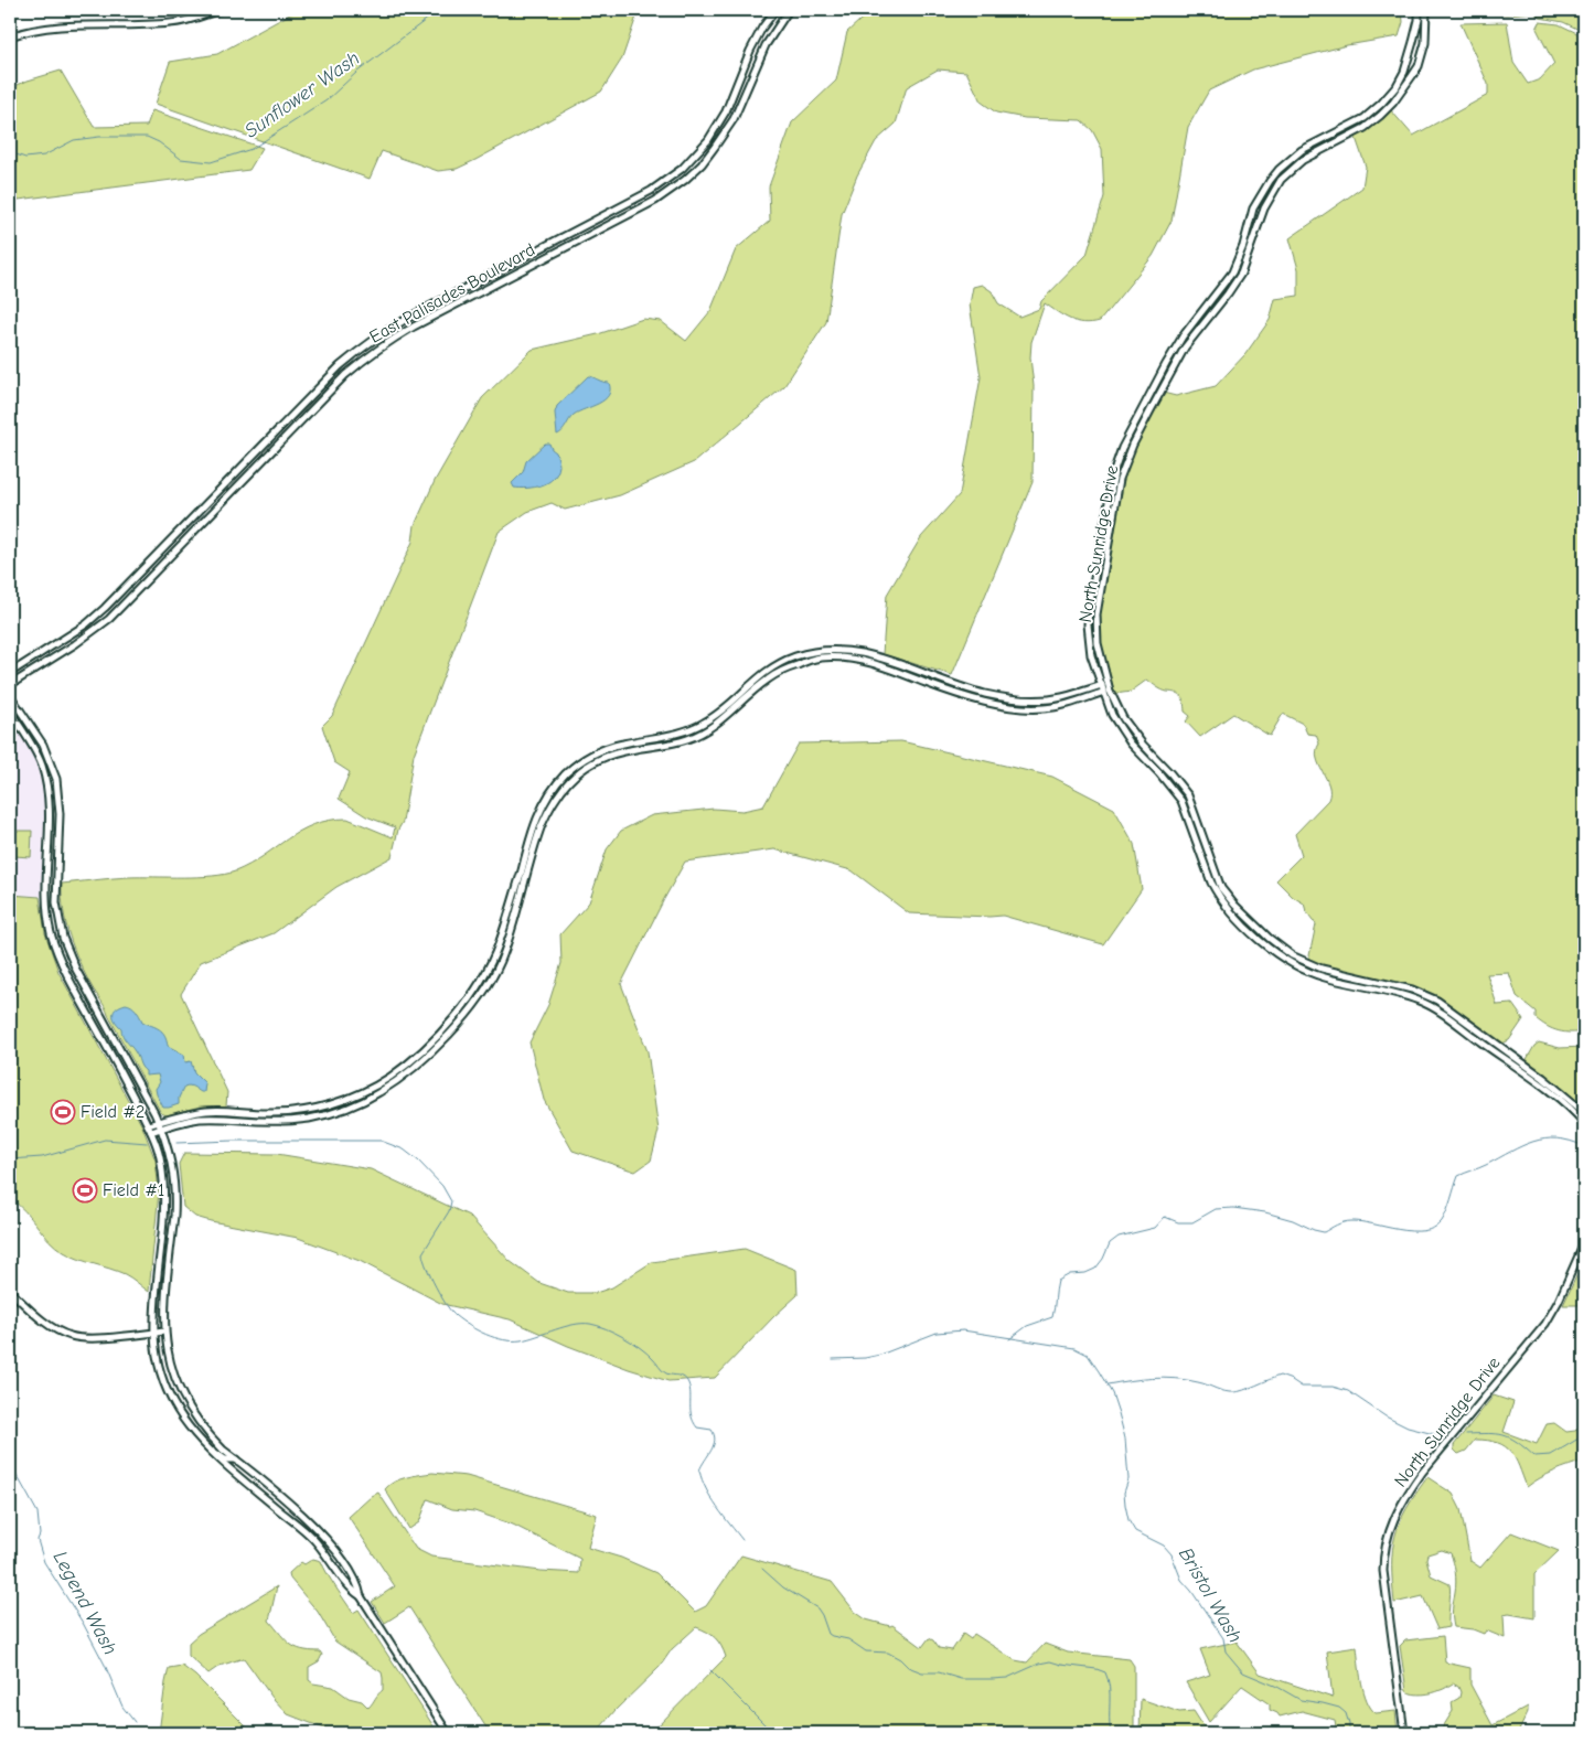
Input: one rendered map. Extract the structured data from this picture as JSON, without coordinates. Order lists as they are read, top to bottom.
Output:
{
  "streets": {
    "street": ["East Palisades Boulevard", "North Sunridge Drive"]
  },
  "water": ["Sunflower Wash", "Bristol Wash", "Legend Wash"],
  "places": {
    "sports": ["Field #2", "Field #1"]
  }
}
